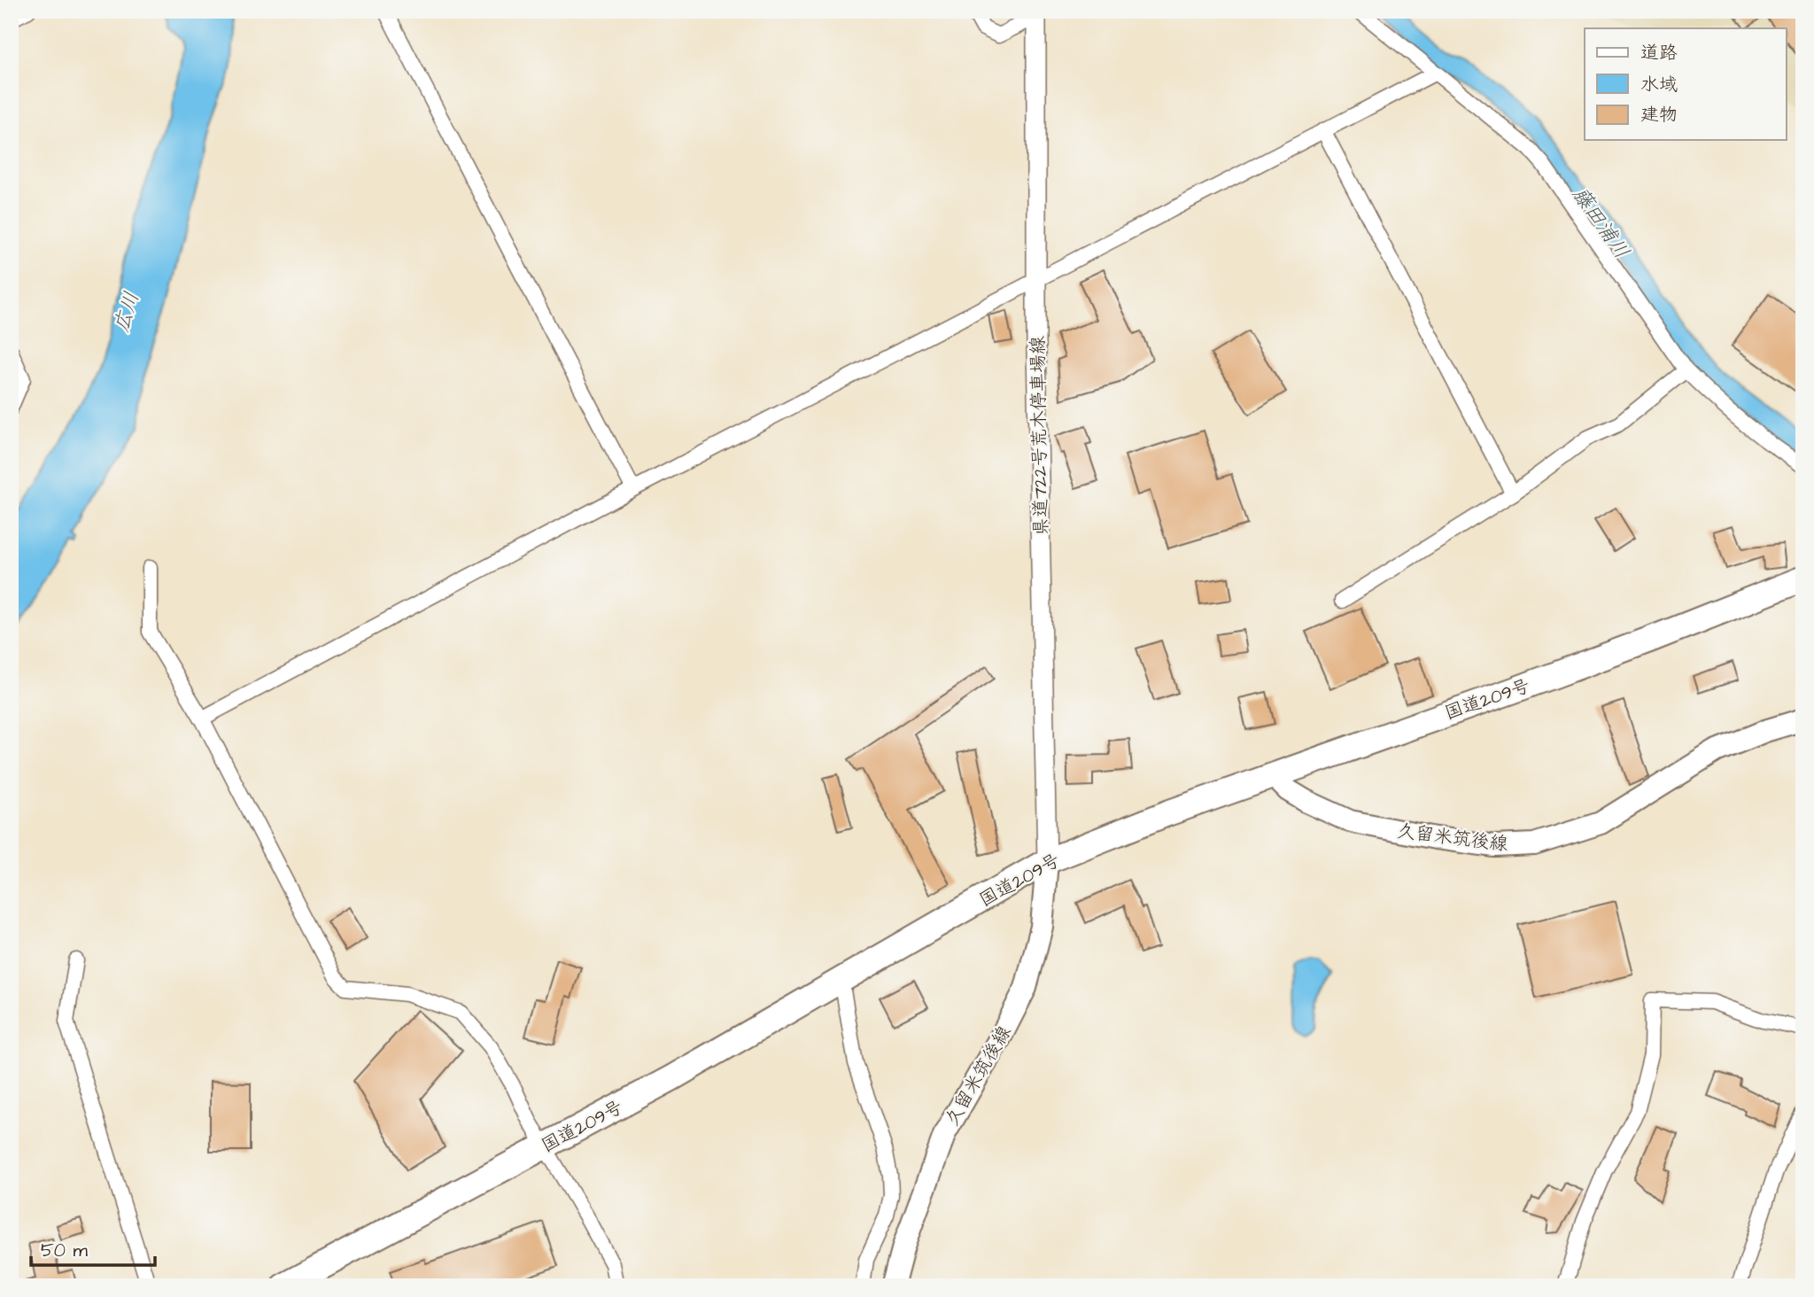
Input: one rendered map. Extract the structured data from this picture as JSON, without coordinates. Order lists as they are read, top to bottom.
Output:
{
  "streets": {
    "highway": ["国道209号"],
    "main road": ["県道722号荒木停車場線", "久留米筑後線"]
  },
  "crossings": [
    ["県道722号荒木停車場線", "国道209号"],
    ["県道722号荒木停車場線", "久留米筑後線"],
    ["国道209号", "久留米筑後線"]
  ],
  "water": ["藤田浦川", "広川"],
  "legend": ["道路", "水域", "建物"],
  "scale_bar": "50 m"
}
